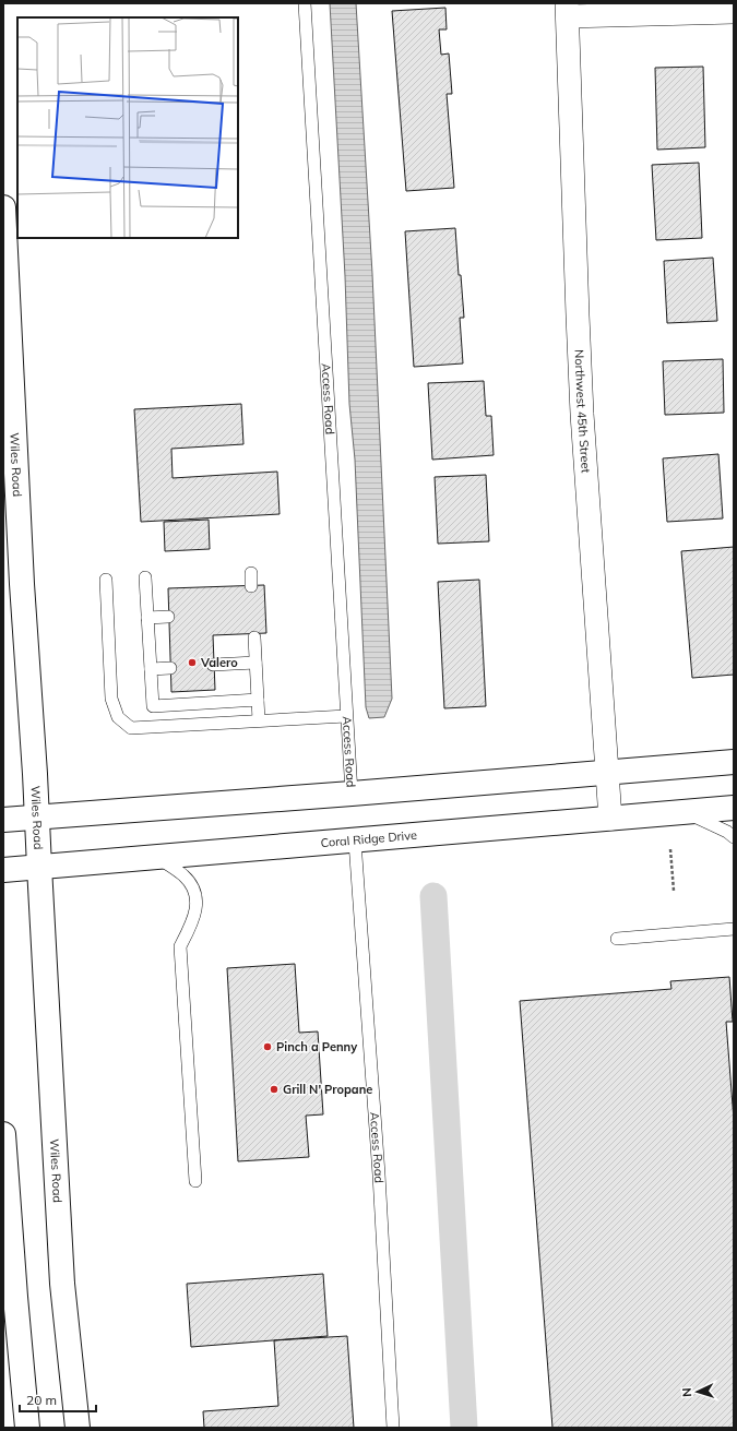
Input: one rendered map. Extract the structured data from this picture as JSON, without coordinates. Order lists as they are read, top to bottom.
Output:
{
  "streets": {
    "main road": ["Wiles Road", "Coral Ridge Drive"],
    "street": ["Northwest 45th Street"],
    "lane": ["Access Road"]
  },
  "crossings": [
    ["Access Road", "Coral Ridge Drive"],
    ["Northwest 45th Street", "Coral Ridge Drive"],
    ["Wiles Road", "Coral Ridge Drive"]
  ],
  "places": ["Valero", "Pinch a Penny", "Grill N' Propane"],
  "scale_bar": "20 m",
  "north": "left"
}
